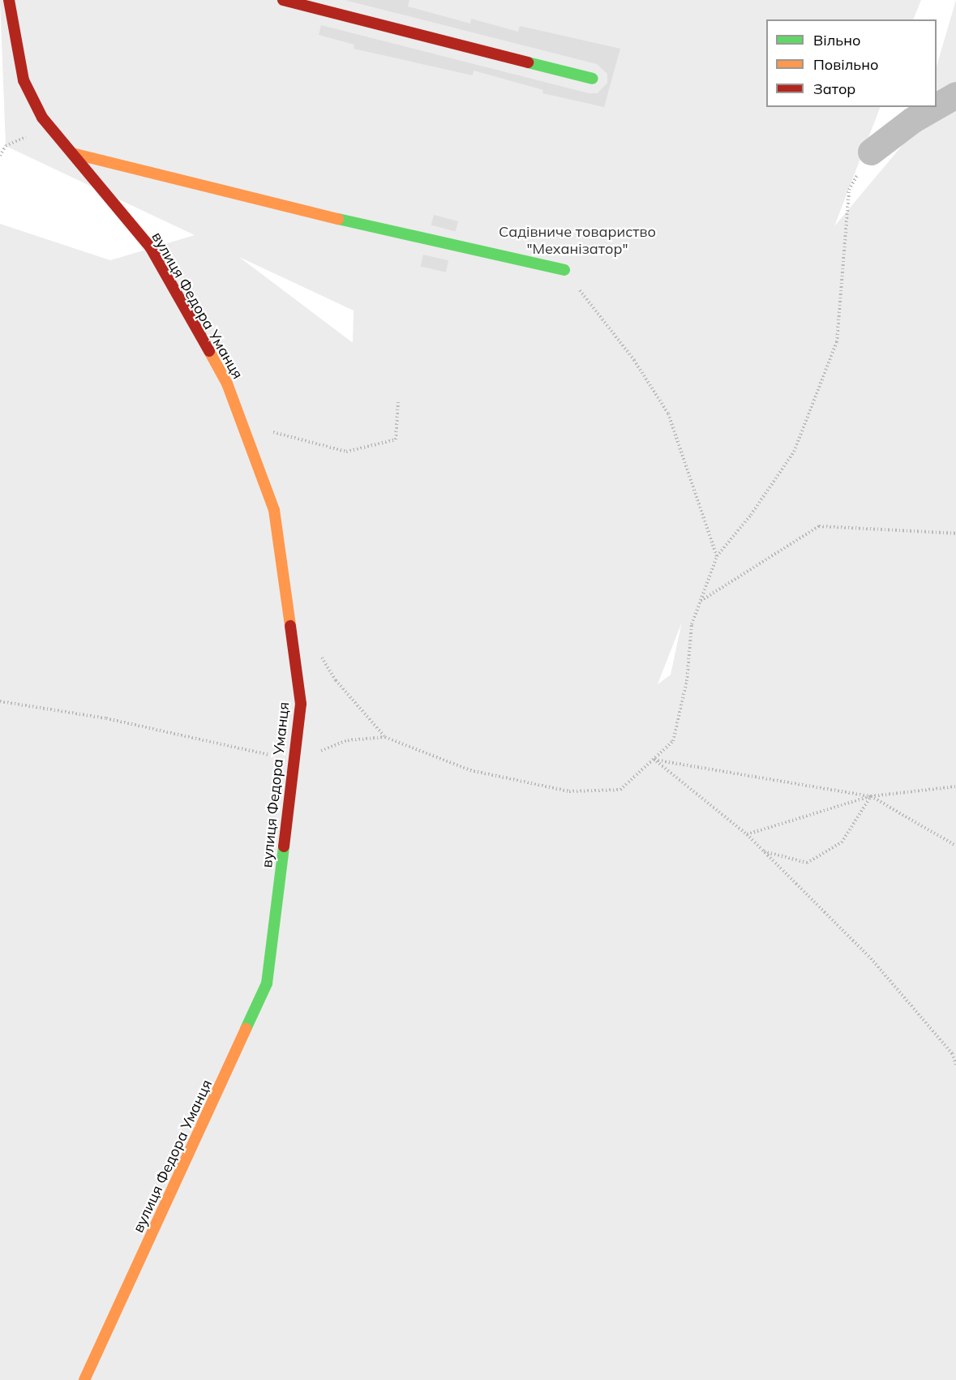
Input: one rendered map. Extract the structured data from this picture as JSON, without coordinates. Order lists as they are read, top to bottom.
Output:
{
  "streets": {
    "street": ["вулиця Федора Уманця"]
  },
  "parks": ["Садівниче товариство \"Механізатор\""],
  "legend": ["Вільно", "Повільно", "Затор"]
}
